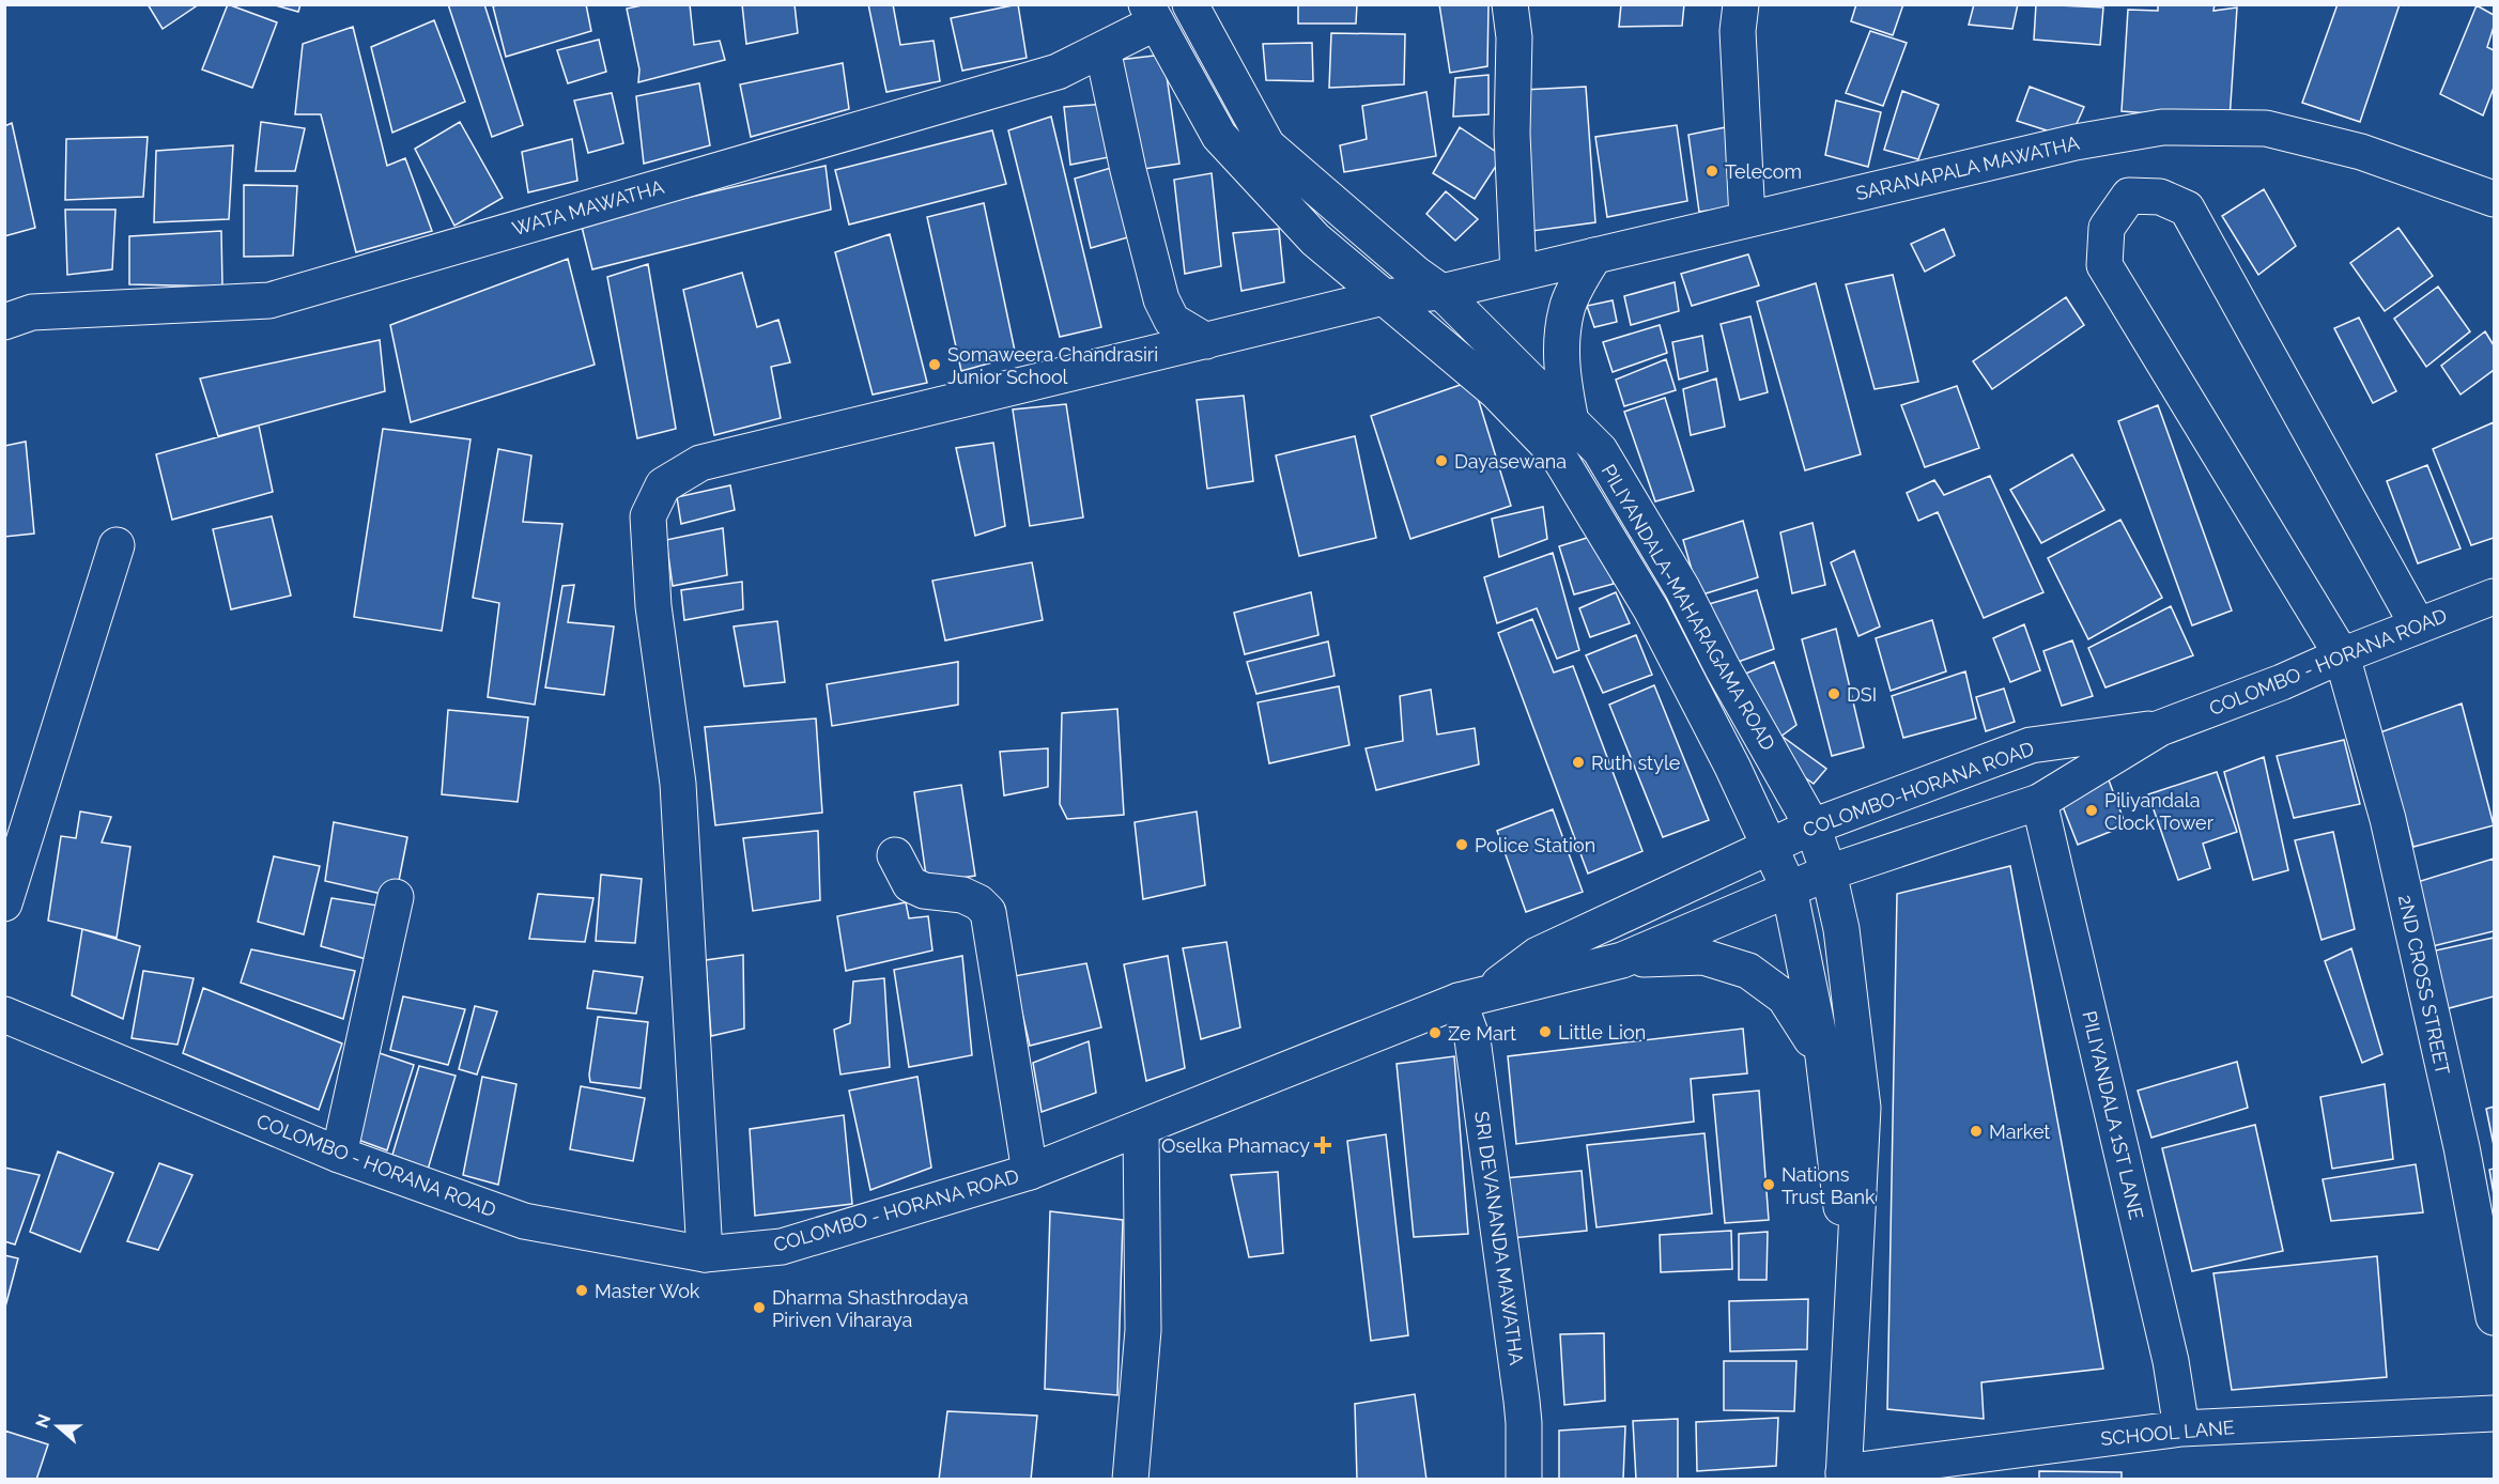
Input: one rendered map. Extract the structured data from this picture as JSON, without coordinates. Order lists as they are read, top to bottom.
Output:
{
  "streets": {
    "street": [
      "SARANAPALA MAWATHA",
      "WATA MAWATHA",
      "PILIYANDALA-MAHARAGAMA ROAD",
      "COLOMBO - HORANA ROAD",
      "COLOMBO-HORANA ROAD",
      "2ND CROSS STREET",
      "PILIYANDALA 1ST LANE",
      "SRI DEVANANDA MAWATHA",
      "SCHOOL LANE"
    ]
  },
  "crossings": [
    ["SARANAPALA MAWATHA", "PILIYANDALA-MAHARAGAMA ROAD"],
    ["SARANAPALA MAWATHA", "COLOMBO - HORANA ROAD"],
    ["WATA MAWATHA", "PILIYANDALA-MAHARAGAMA ROAD"],
    ["PILIYANDALA-MAHARAGAMA ROAD", "COLOMBO-HORANA ROAD"],
    ["COLOMBO - HORANA ROAD", "COLOMBO-HORANA ROAD"],
    ["COLOMBO - HORANA ROAD", "2ND CROSS STREET"],
    ["COLOMBO - HORANA ROAD", "SRI DEVANANDA MAWATHA"],
    ["COLOMBO-HORANA ROAD", "SRI DEVANANDA MAWATHA"],
    ["PILIYANDALA 1ST LANE", "SCHOOL LANE"]
  ],
  "places": {
    "other": [
      "Telecom",
      "Somaweera Chandrasiri Junior School",
      "Dayasewana",
      "DSI",
      "Ruth style",
      "Piliyandala Clock Tower",
      "Police Station",
      "Little Lion",
      "Ze Mart",
      "Market",
      "Nations Trust Bank",
      "Master Wok",
      "Dharma Shasthrodaya Piriven Viharaya"
    ],
    "health": ["Oselka Phamacy"]
  },
  "north": "left"
}
